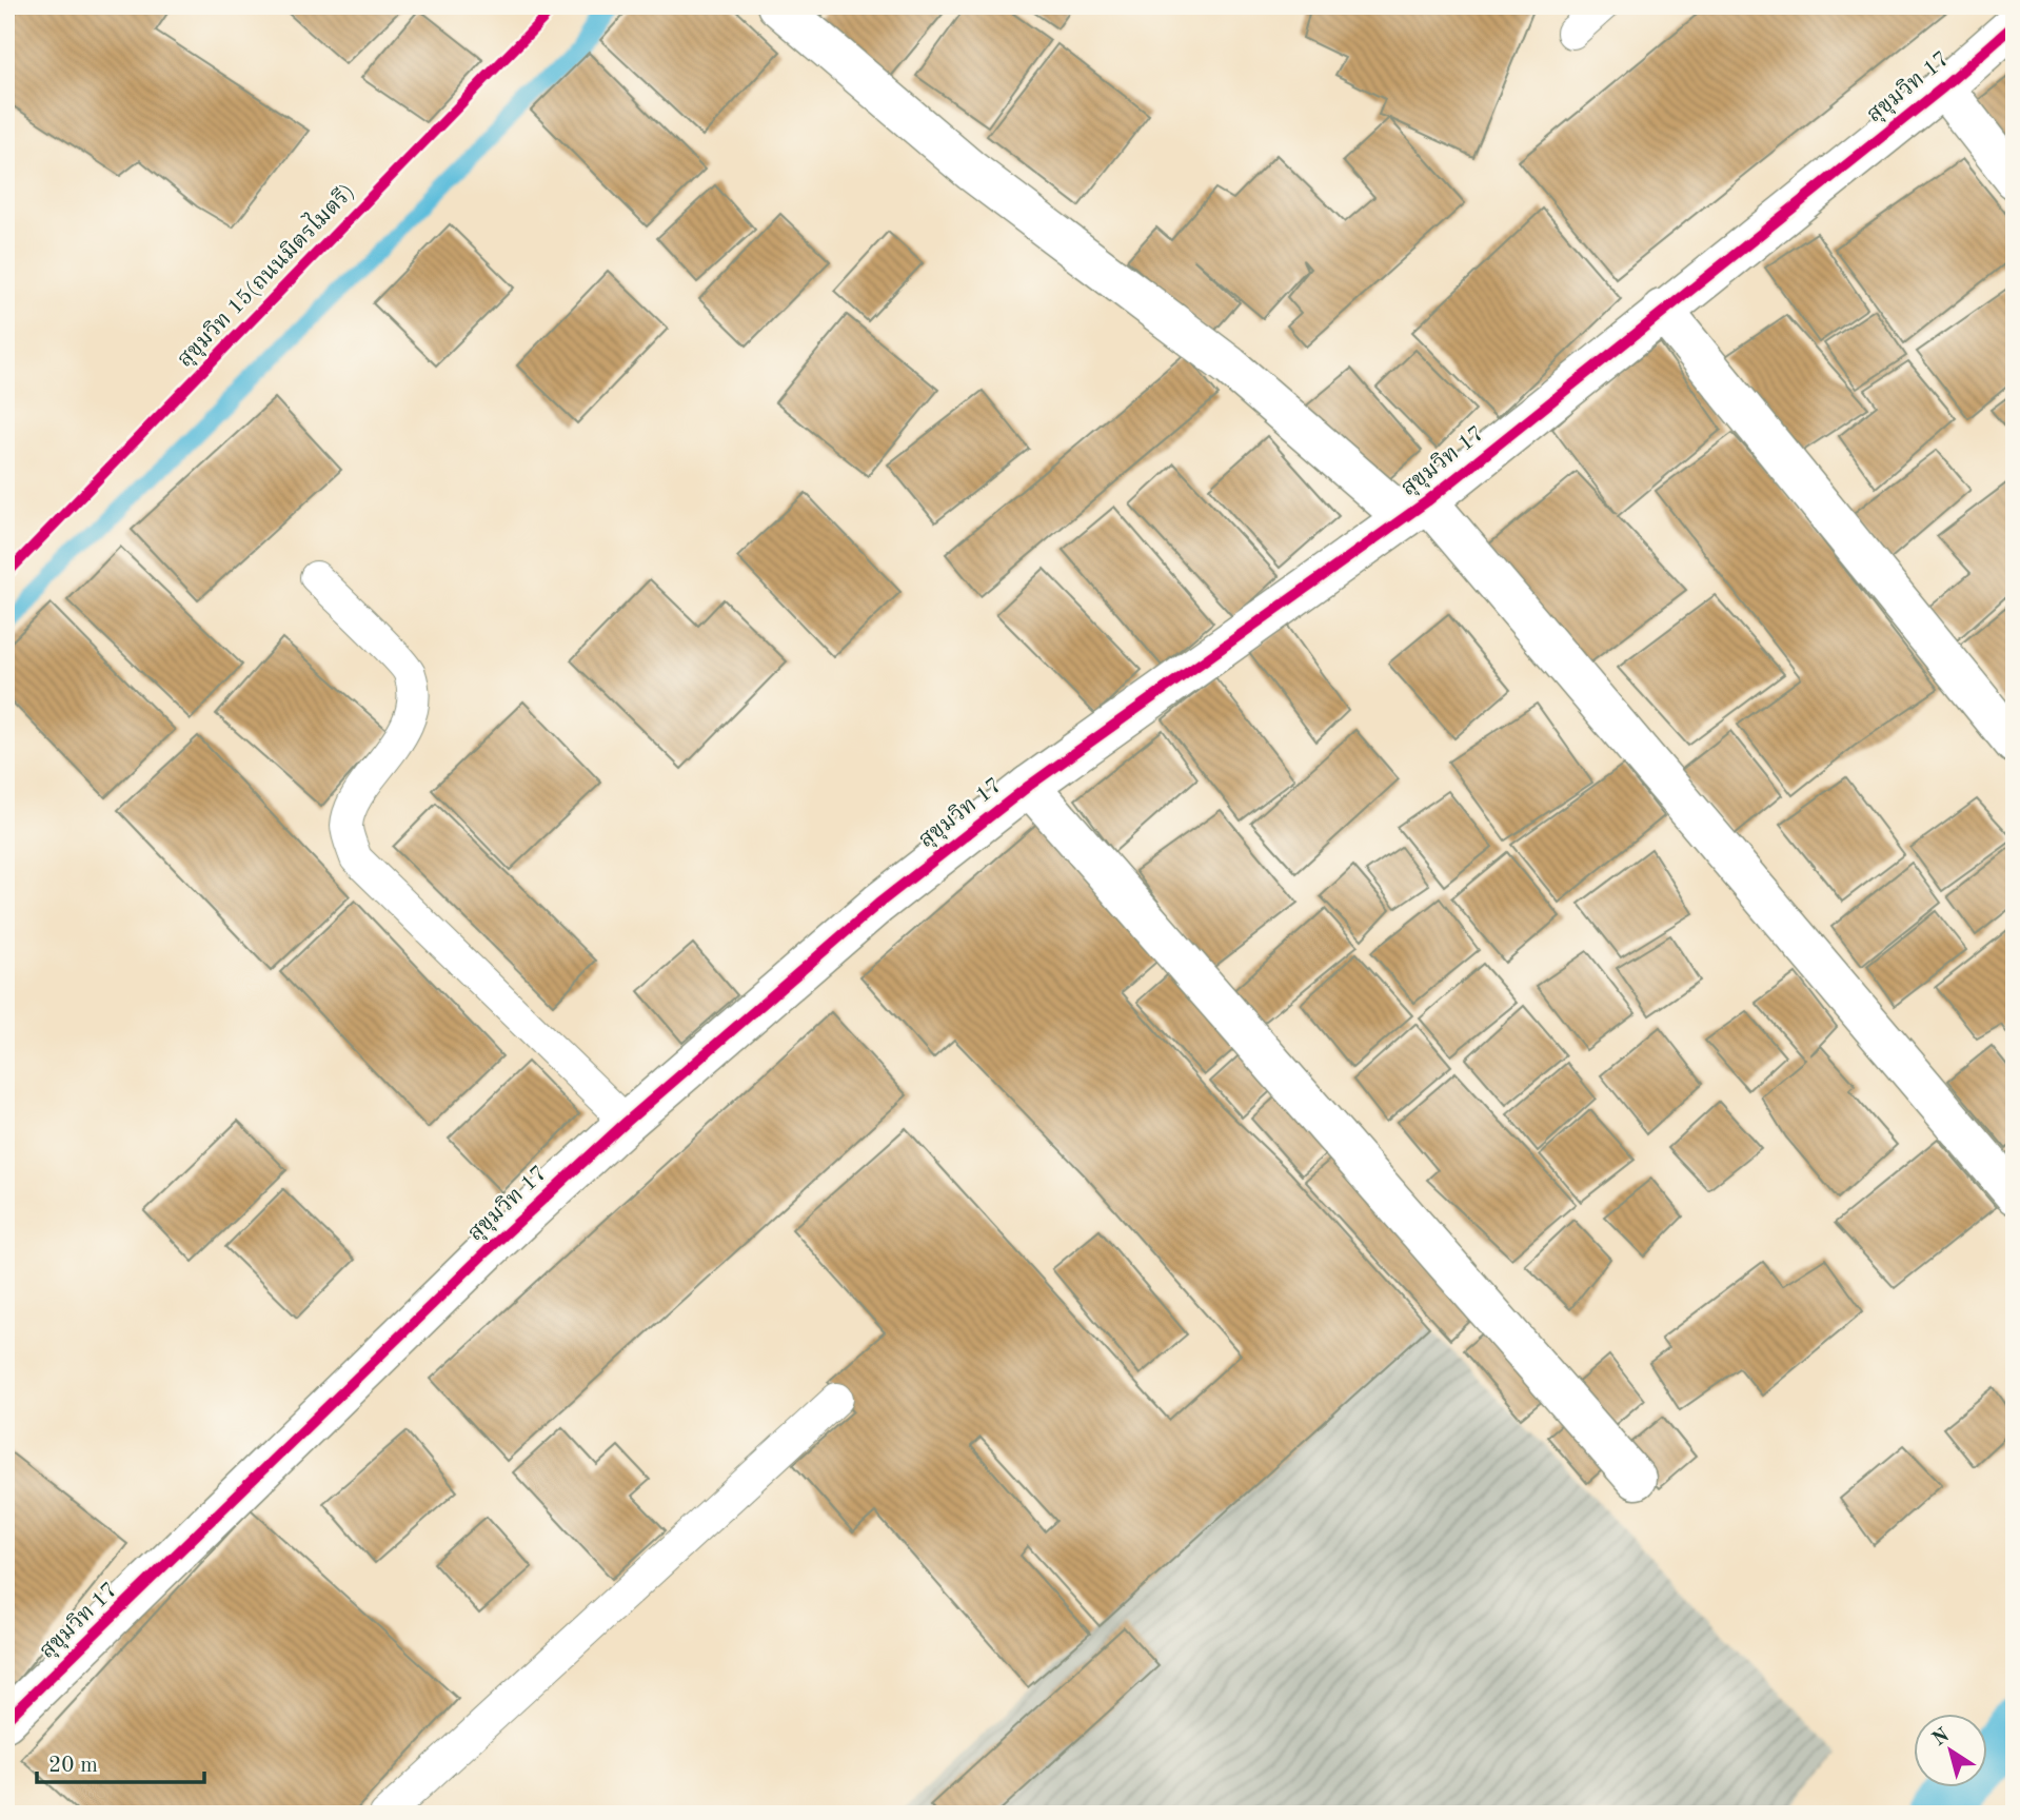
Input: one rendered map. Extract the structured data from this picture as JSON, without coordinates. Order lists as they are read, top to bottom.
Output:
{
  "streets": {
    "street": ["สุขุมวิท 17"],
    "cycle path": ["สุขุมวิท 15(ถนนมิตรไมตรี)"]
  },
  "scale_bar": "20 m",
  "north": "top left"
}
